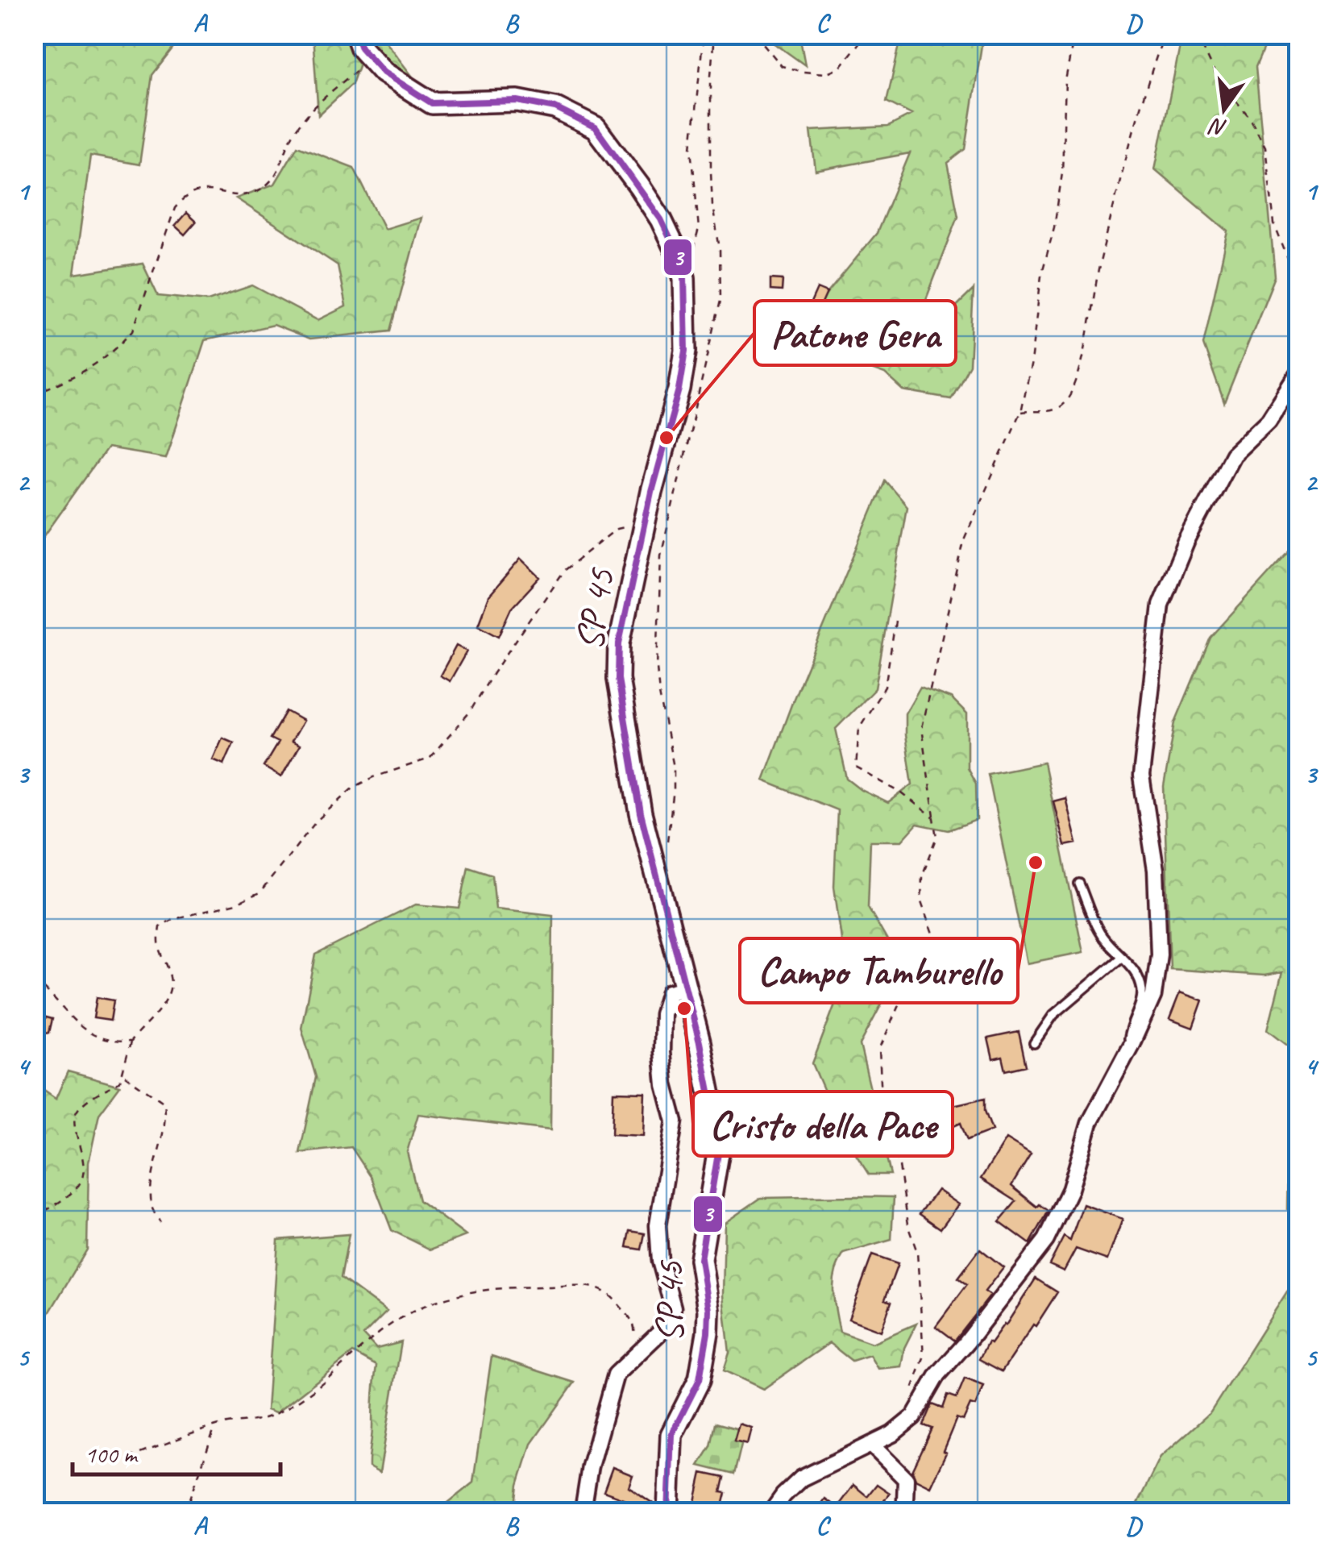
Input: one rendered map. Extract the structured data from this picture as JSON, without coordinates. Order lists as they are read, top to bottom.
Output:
{
  "streets": {
    "street": ["SP 45"]
  },
  "places": ["Patone Gera", "Campo Tamburello", "Cristo della Pace"],
  "lines": ["transit line 3"],
  "scale_bar": "100 m",
  "north": "bottom",
  "grid": {
    "columns": [
      "A",
      "B",
      "C",
      "D"
    ],
    "rows": [
      "1",
      "2",
      "3",
      "4",
      "5"
    ]
  }
}
